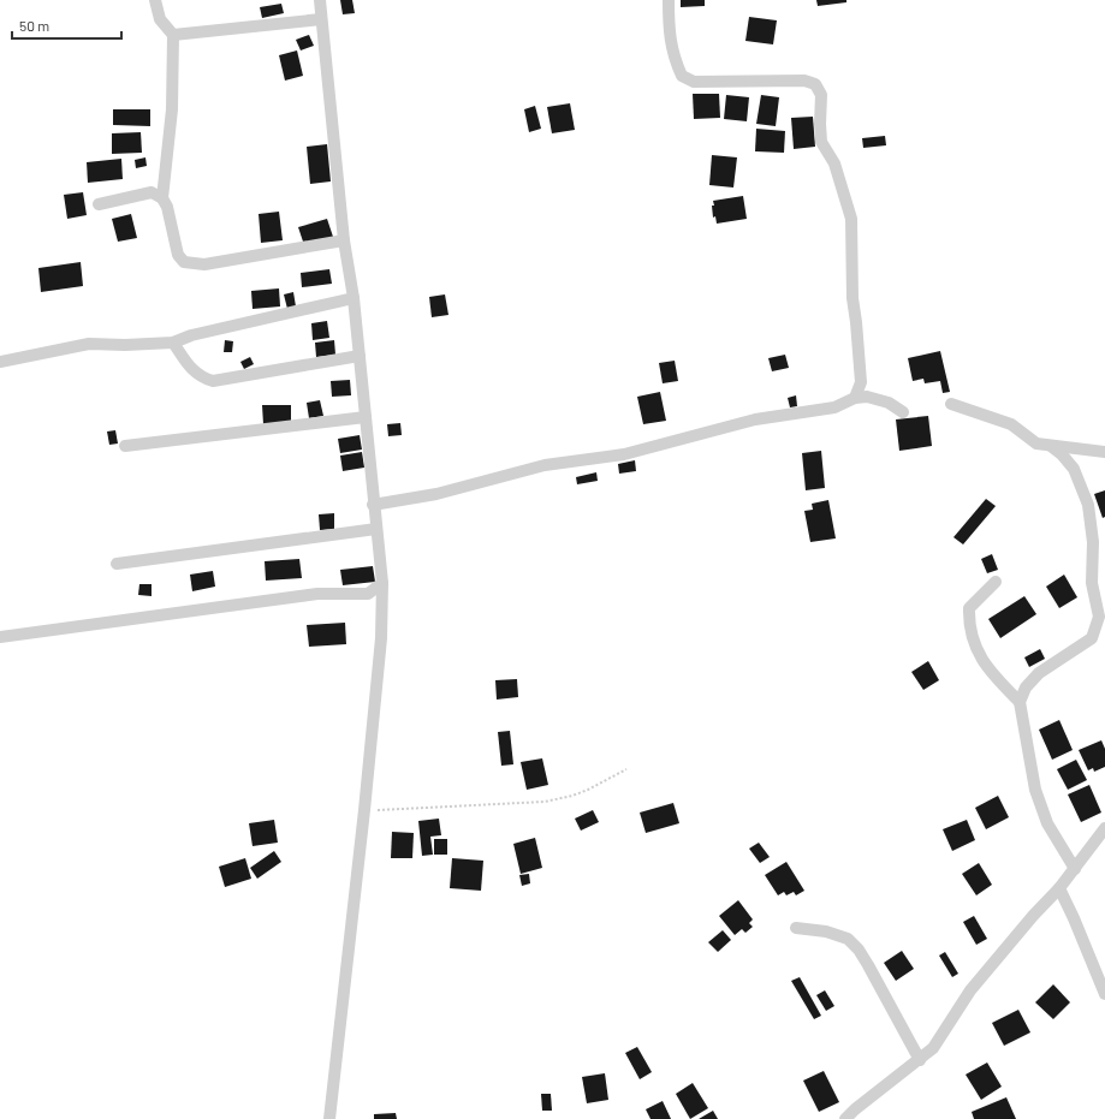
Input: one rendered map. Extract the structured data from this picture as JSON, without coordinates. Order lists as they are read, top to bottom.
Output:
{
  "scale_bar": "50 m"
}
